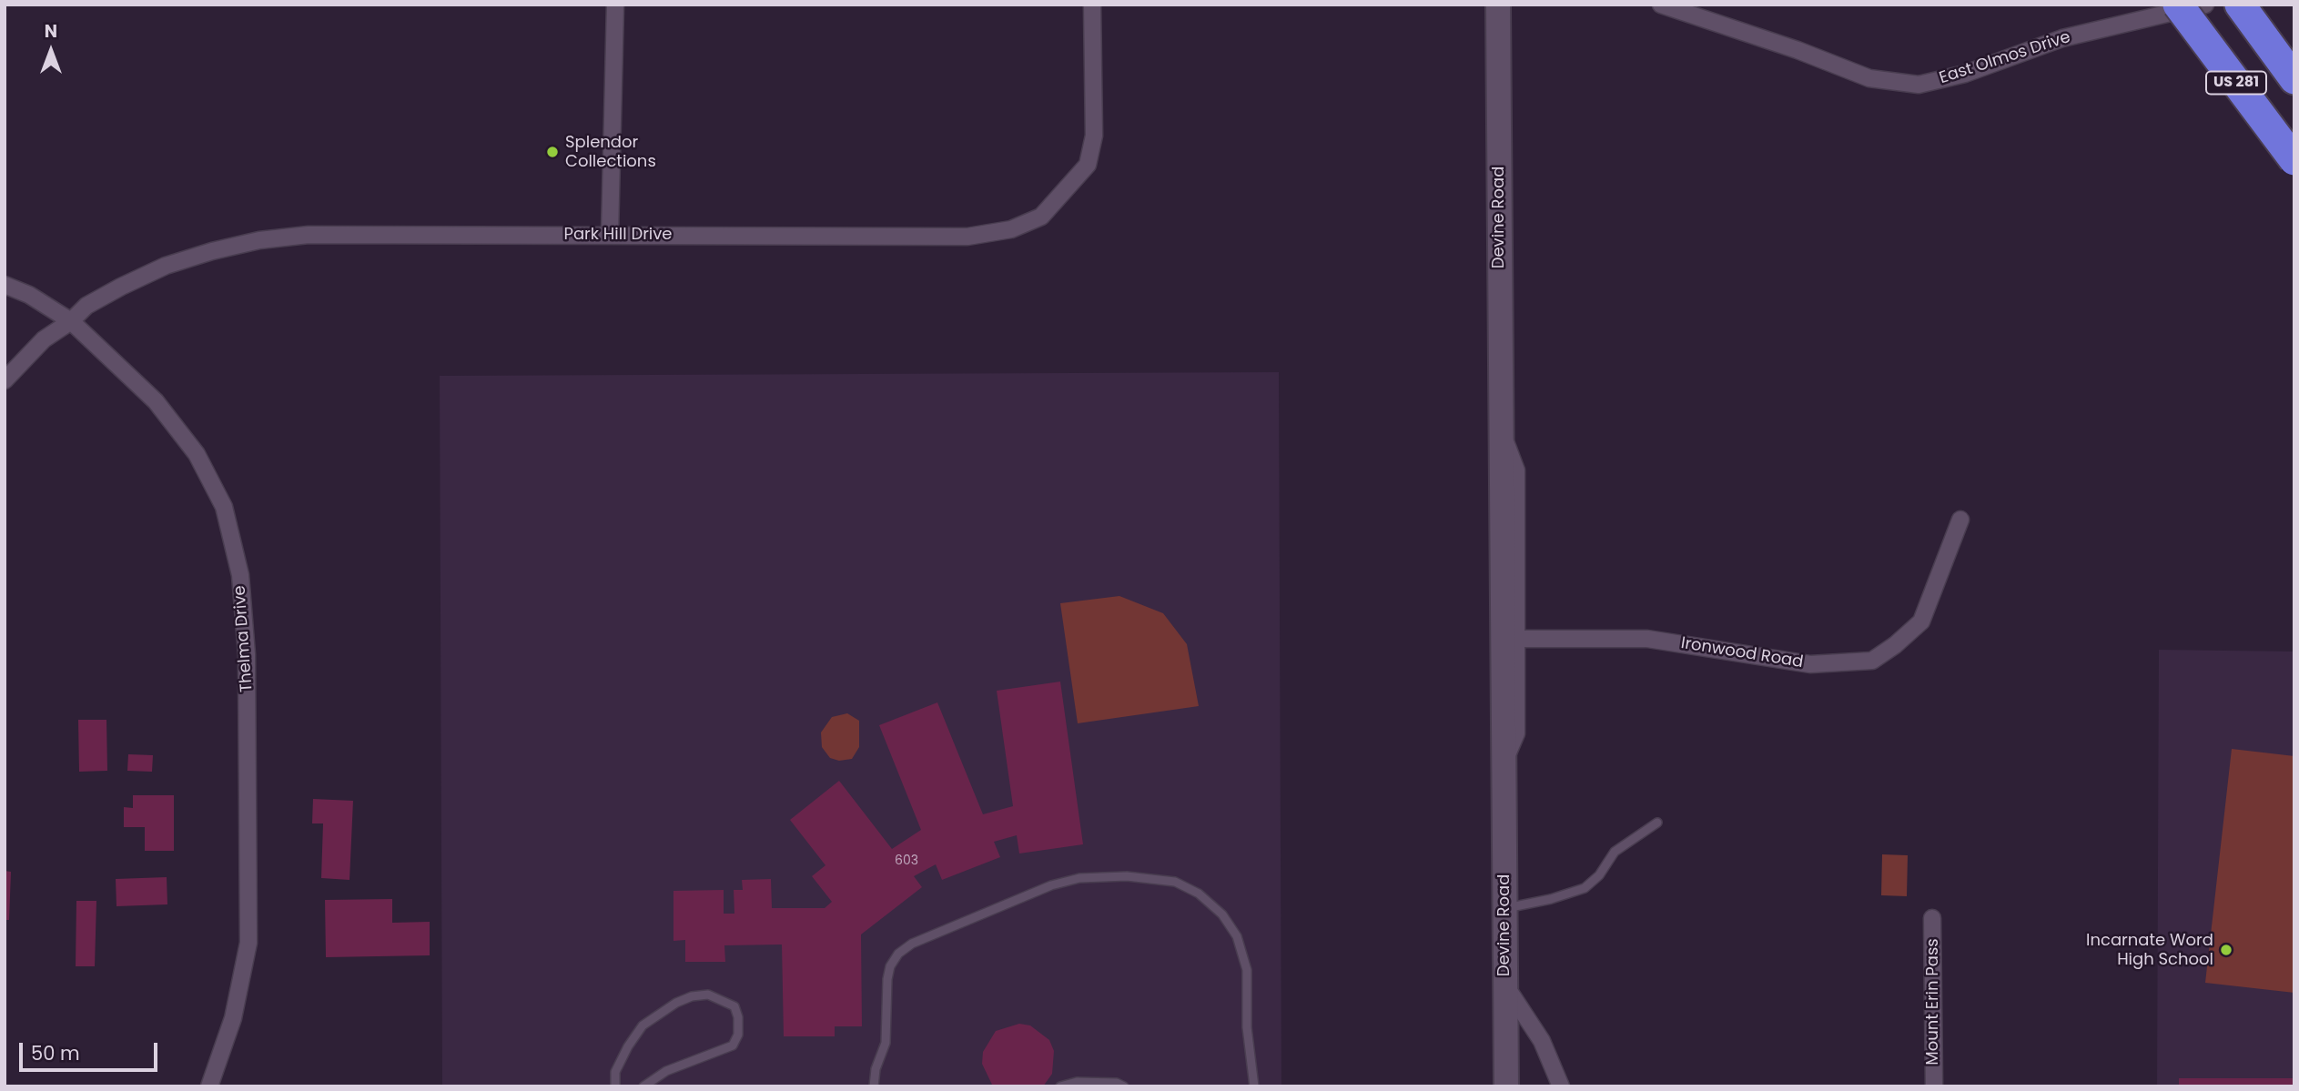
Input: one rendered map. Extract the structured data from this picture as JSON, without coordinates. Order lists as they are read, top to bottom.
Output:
{
  "streets": {
    "highway": ["US 281"],
    "street": [
      "East Olmos Drive",
      "Devine Road",
      "Park Hill Drive",
      "Thelma Drive",
      "Ironwood Road",
      "Mount Erin Pass"
    ]
  },
  "crossings": [
    ["Devine Road", "Ironwood Road"],
    ["Park Hill Drive", "Thelma Drive"]
  ],
  "places": ["Splendor Collections", "Incarnate Word High School"],
  "house_numbers": ["603"],
  "scale_bar": "50 m",
  "north": "top"
}
